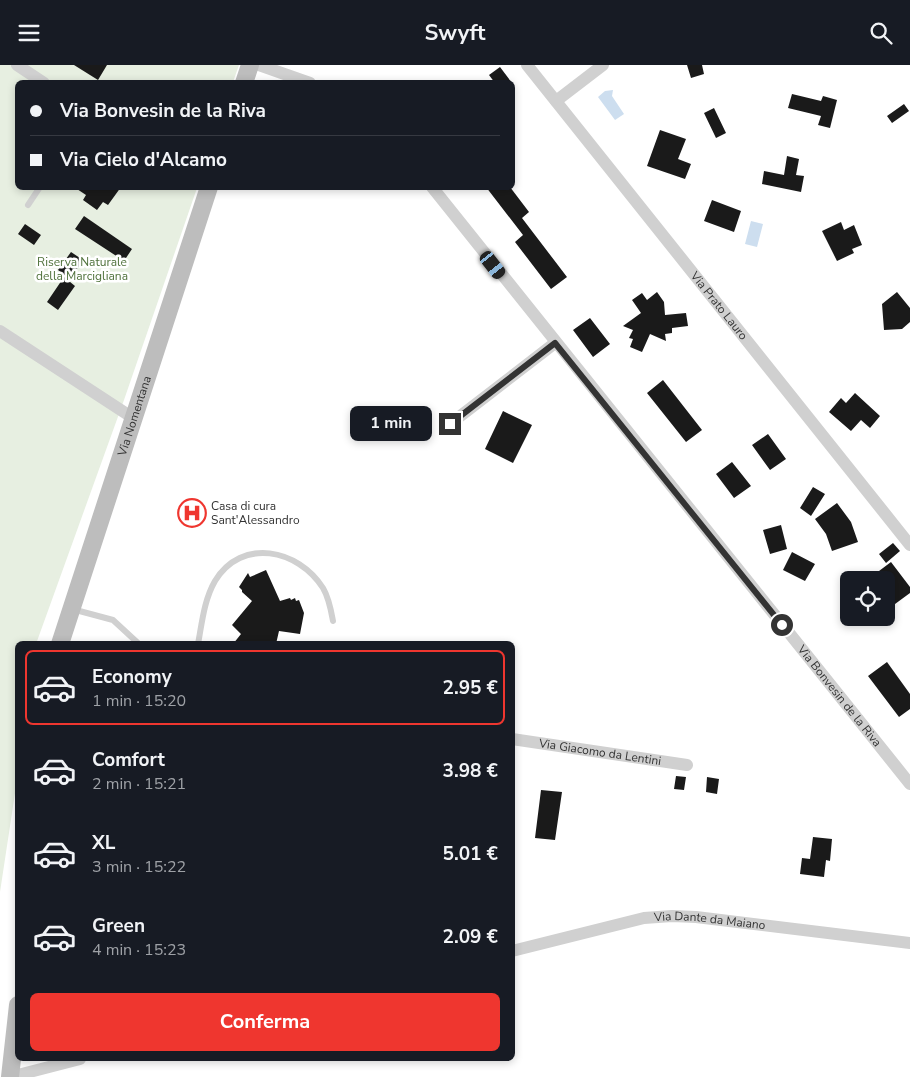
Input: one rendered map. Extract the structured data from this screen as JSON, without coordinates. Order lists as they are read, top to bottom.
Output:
{
  "streets": {
    "main road": ["Via Nomentana"],
    "street": [
      "Via Prato Lauro",
      "Via Bonvesin de la Riva",
      "Via Giacomo da Lentini",
      "Via Dante da Maiano"
    ]
  },
  "parks": ["Riserva Naturale della Marcigliana"],
  "places": {
    "hospital": ["Casa di cura Sant'Alessandro"]
  },
  "page": {
    "header": "Swyft",
    "banner": ["Via Bonvesin de la Riva", "Via Cielo d'Alcamo"],
    "bubble": "1 min",
    "list": [
      {
        "name": "Economy",
        "note": "1 min · 15:20",
        "value": "2.95 €"
      },
      {
        "name": "Comfort",
        "note": "2 min · 15:21",
        "value": "3.98 €"
      },
      {
        "name": "XL",
        "note": "3 min · 15:22",
        "value": "5.01 €"
      },
      {
        "name": "Green",
        "note": "4 min · 15:23",
        "value": "2.09 €"
      }
    ],
    "buttons": "Conferma"
  }
}
